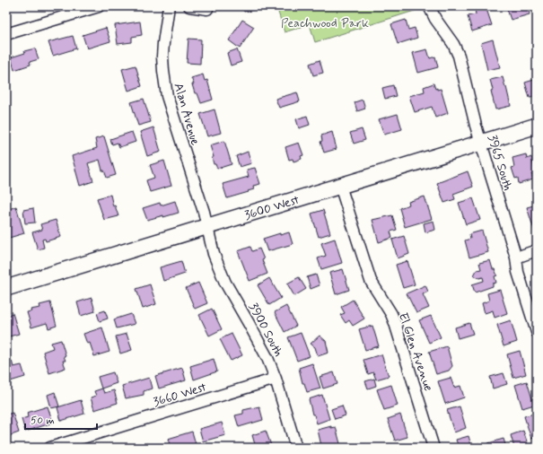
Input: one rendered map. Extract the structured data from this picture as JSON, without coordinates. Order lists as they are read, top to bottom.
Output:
{
  "streets": {
    "street": [
      "Alan Avenue",
      "3965 South",
      "3600 West",
      "3900 South",
      "El Glen Avenue",
      "3660 West"
    ]
  },
  "crossings": [
    ["Alan Avenue", "3600 West"],
    ["Alan Avenue", "3900 South"],
    ["3965 South", "3600 West"],
    ["3600 West", "3900 South"],
    ["3600 West", "El Glen Avenue"],
    ["3900 South", "3660 West"]
  ],
  "parks": ["Peachwood Park"],
  "scale_bar": "50 m"
}
